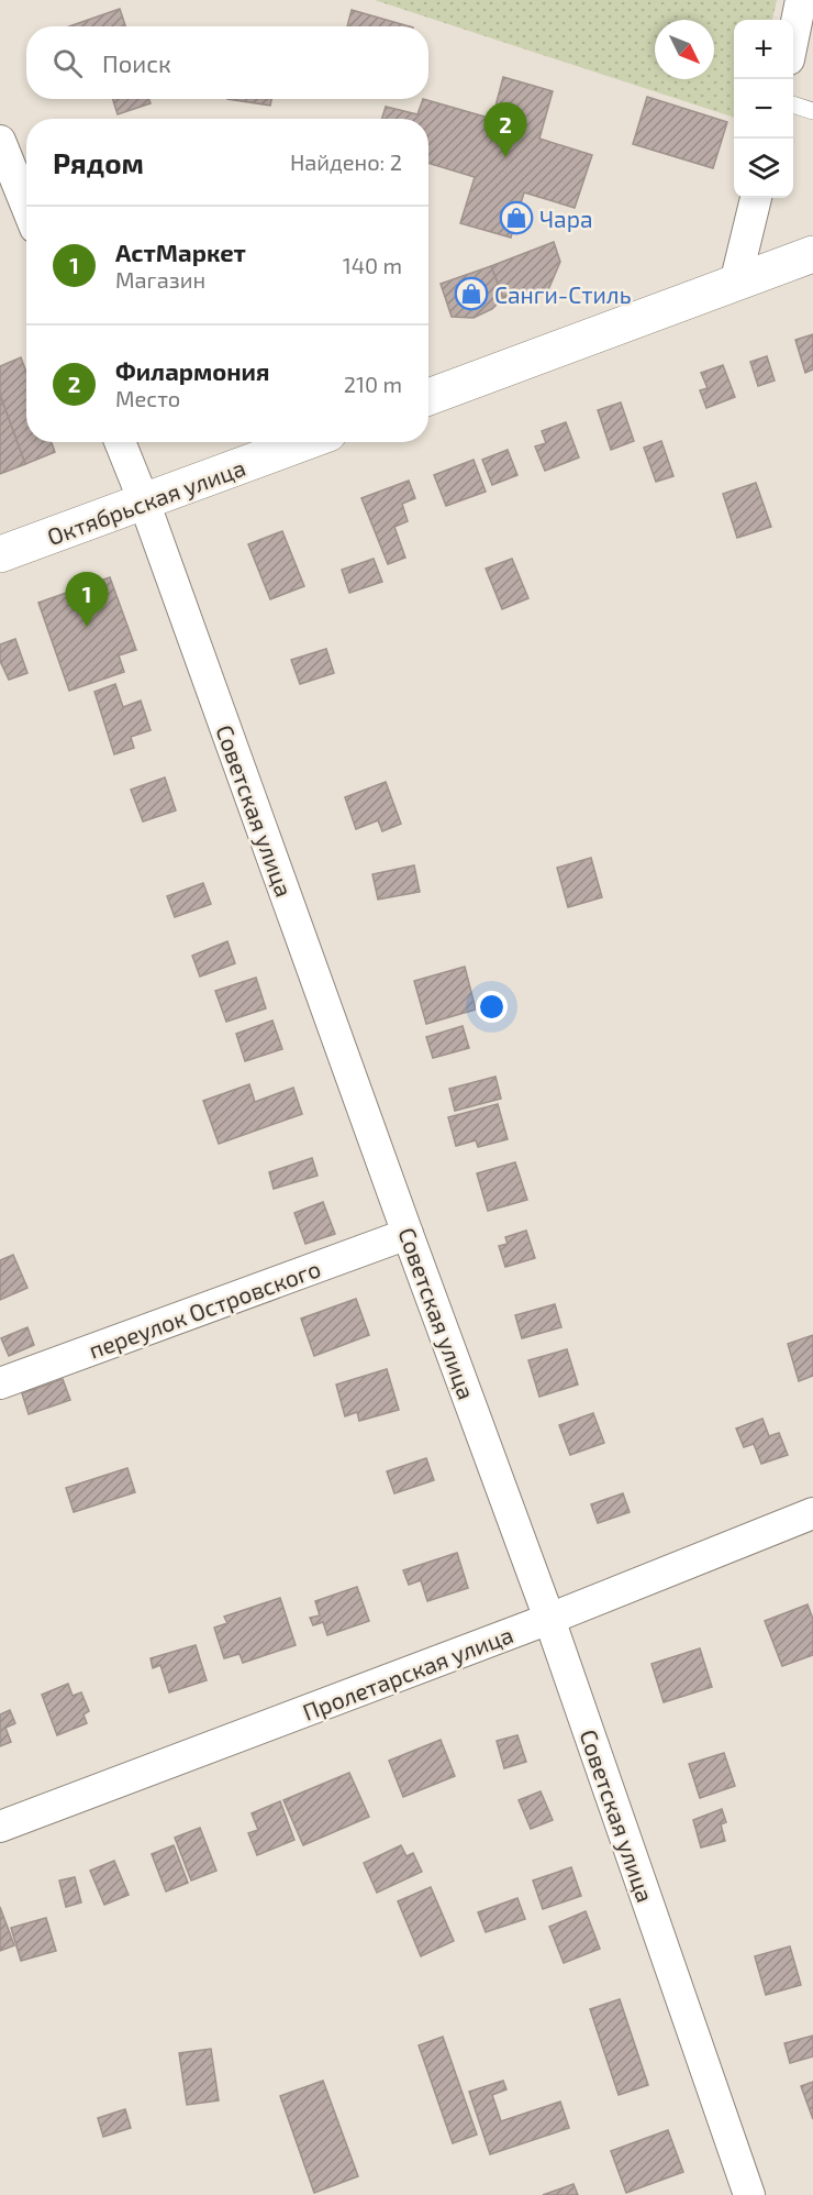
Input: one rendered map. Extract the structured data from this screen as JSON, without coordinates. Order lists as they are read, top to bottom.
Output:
{
  "streets": {
    "main road": ["Октябрьская улица"],
    "street": ["Советская улица", "переулок Островского", "Пролетарская улица"]
  },
  "crossings": [
    ["Октябрьская улица", "Советская улица"],
    ["Советская улица", "переулок Островского"],
    ["Советская улица", "Пролетарская улица"]
  ],
  "places": {
    "shop": ["Чара", "Санги-Стиль"]
  },
  "north": "bottom right",
  "page": {
    "map_buttons": ["+", "−"],
    "search": "Поиск",
    "pins": ["2", "1"],
    "heading": ["Рядом", "Найдено: 2"],
    "list": [
      {
        "mark": "1",
        "name": "АстМаркет",
        "note": "Магазин",
        "value": "140 m"
      },
      {
        "mark": "2",
        "name": "Филармония",
        "note": "Место",
        "value": "210 m"
      }
    ]
  }
}
